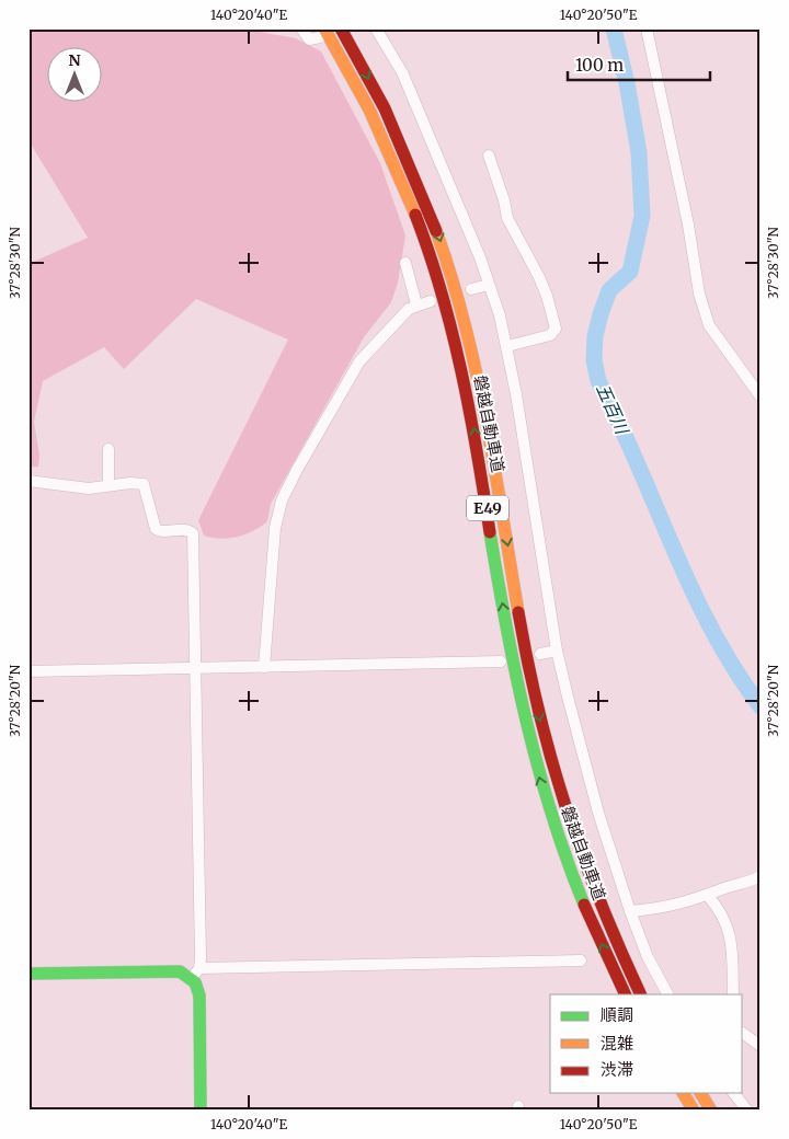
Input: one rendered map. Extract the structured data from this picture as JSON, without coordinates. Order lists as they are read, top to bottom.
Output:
{
  "streets": {
    "main road": ["磐越自動車道", "E49"]
  },
  "water": ["五百川"],
  "legend": ["順調", "混雑", "渋滞"],
  "scale_bar": "100 m",
  "north": "top",
  "coordinates": [
    "140°20'40\"E",
    "140°20'50\"E",
    "37°28'30\"N",
    "37°28'20\"N"
  ]
}
